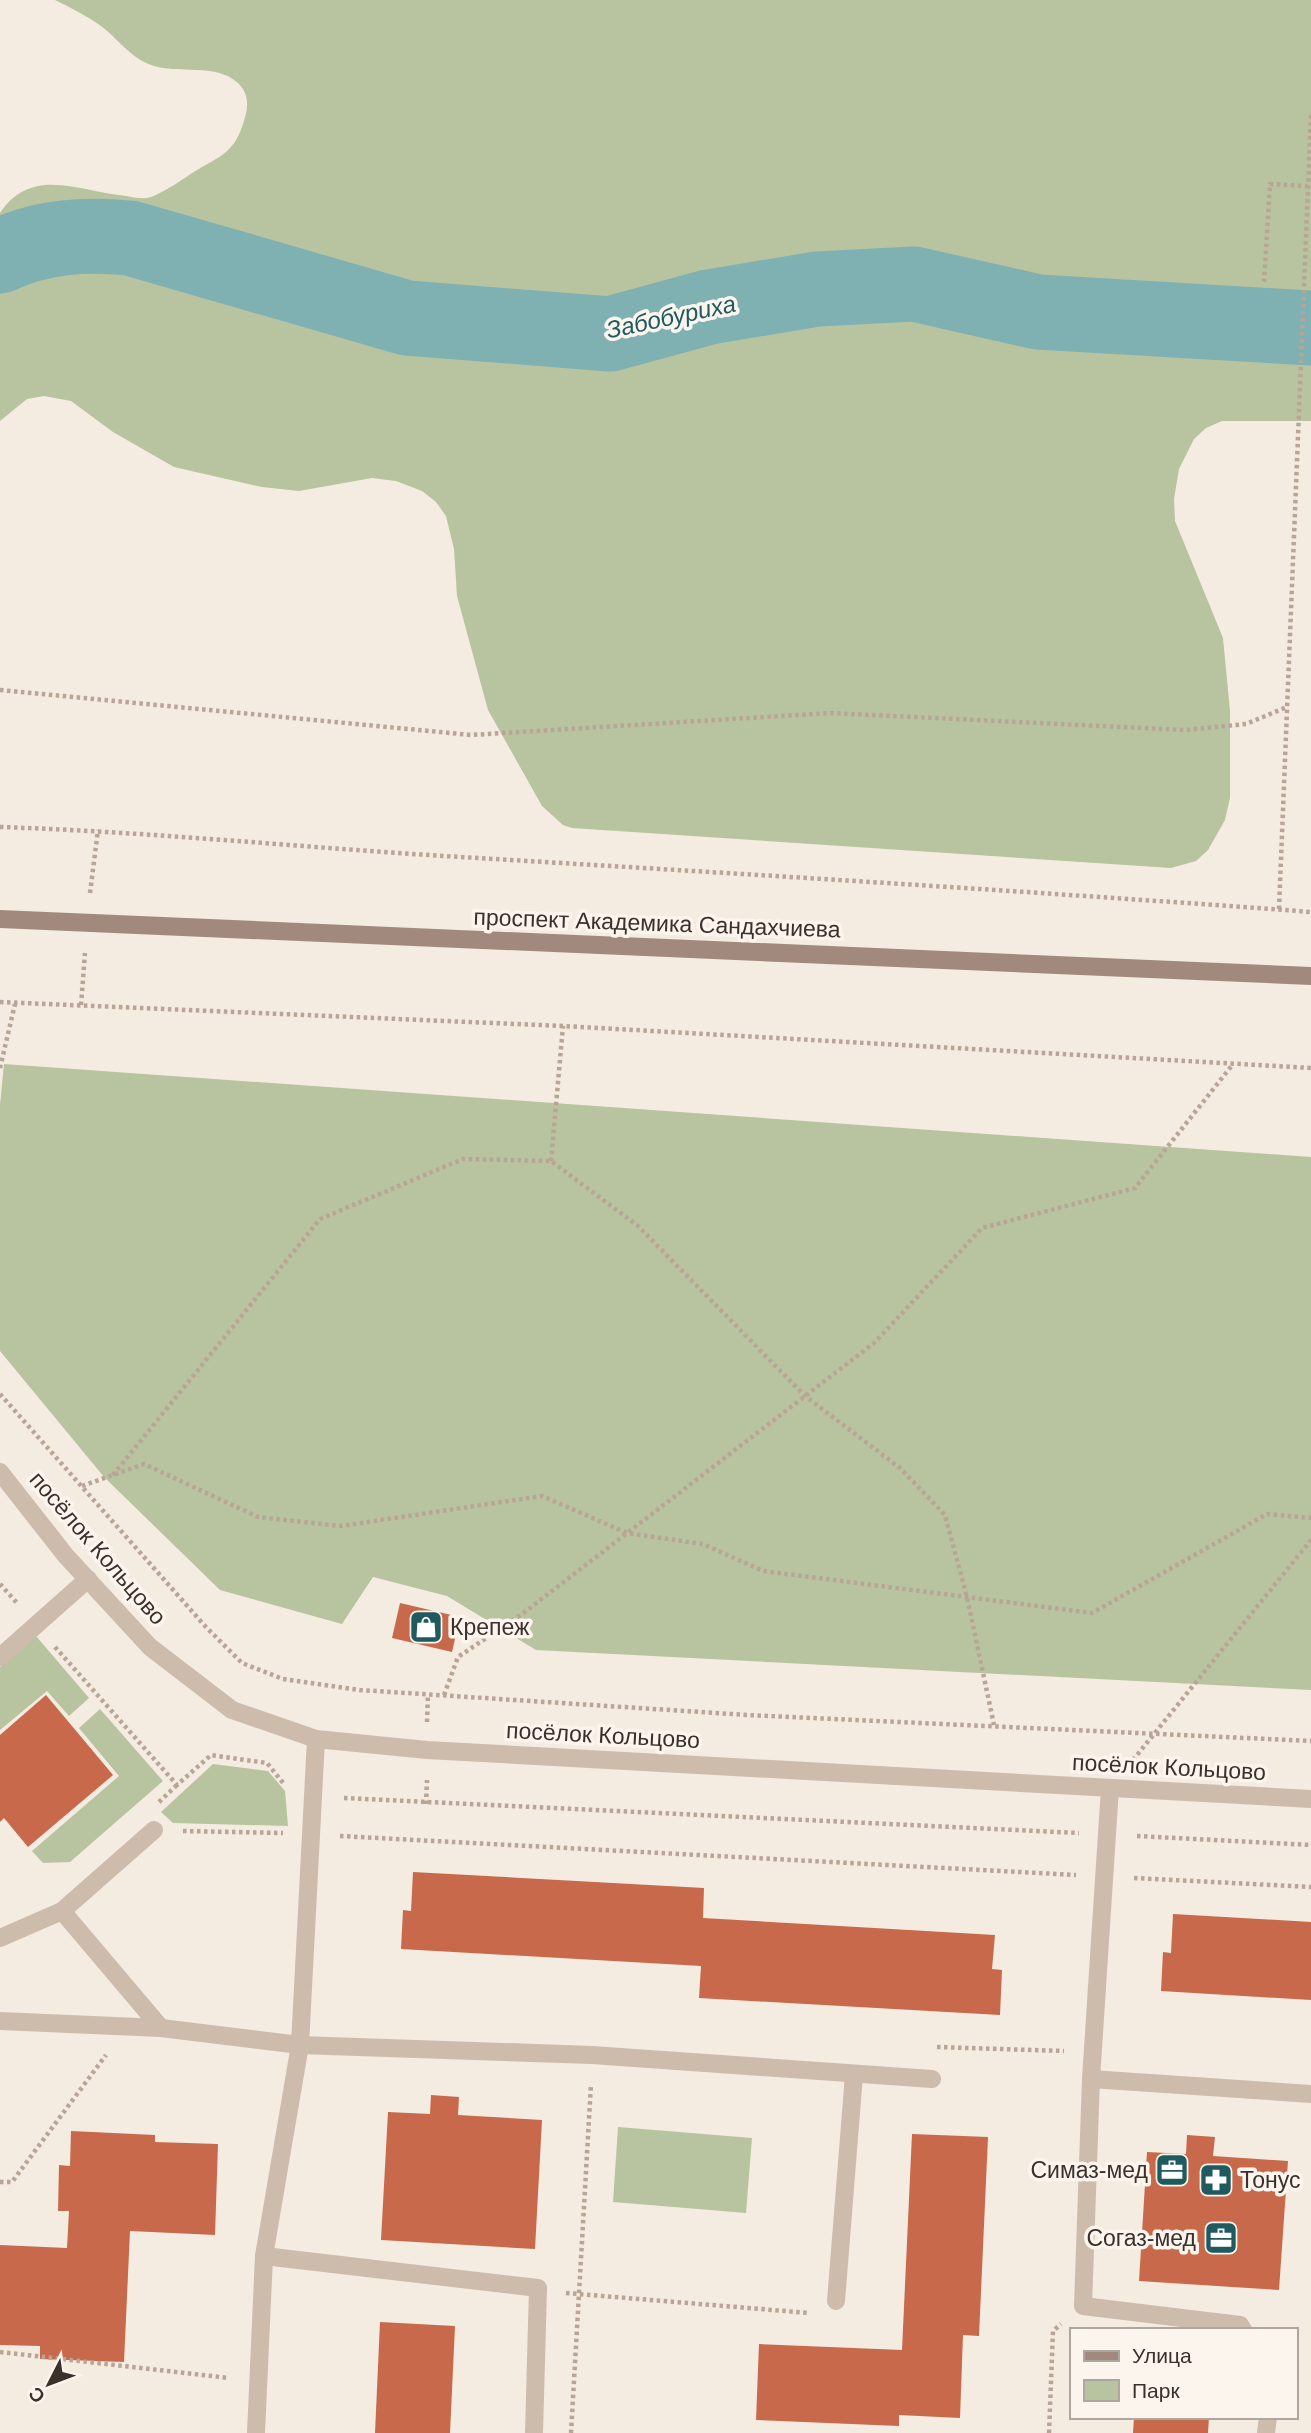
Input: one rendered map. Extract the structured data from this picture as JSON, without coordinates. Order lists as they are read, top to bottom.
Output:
{
  "streets": {
    "main road": ["проспект Академика Сандахчиева"],
    "street": ["посёлок Кольцово"]
  },
  "water": ["Забобуриха"],
  "places": {
    "shop": ["Крепеж"],
    "office": ["Симаз-мед", "Согаз-мед"],
    "pharmacy": ["Тонус"]
  },
  "legend": ["Улица", "Парк"],
  "north": "bottom left"
}
